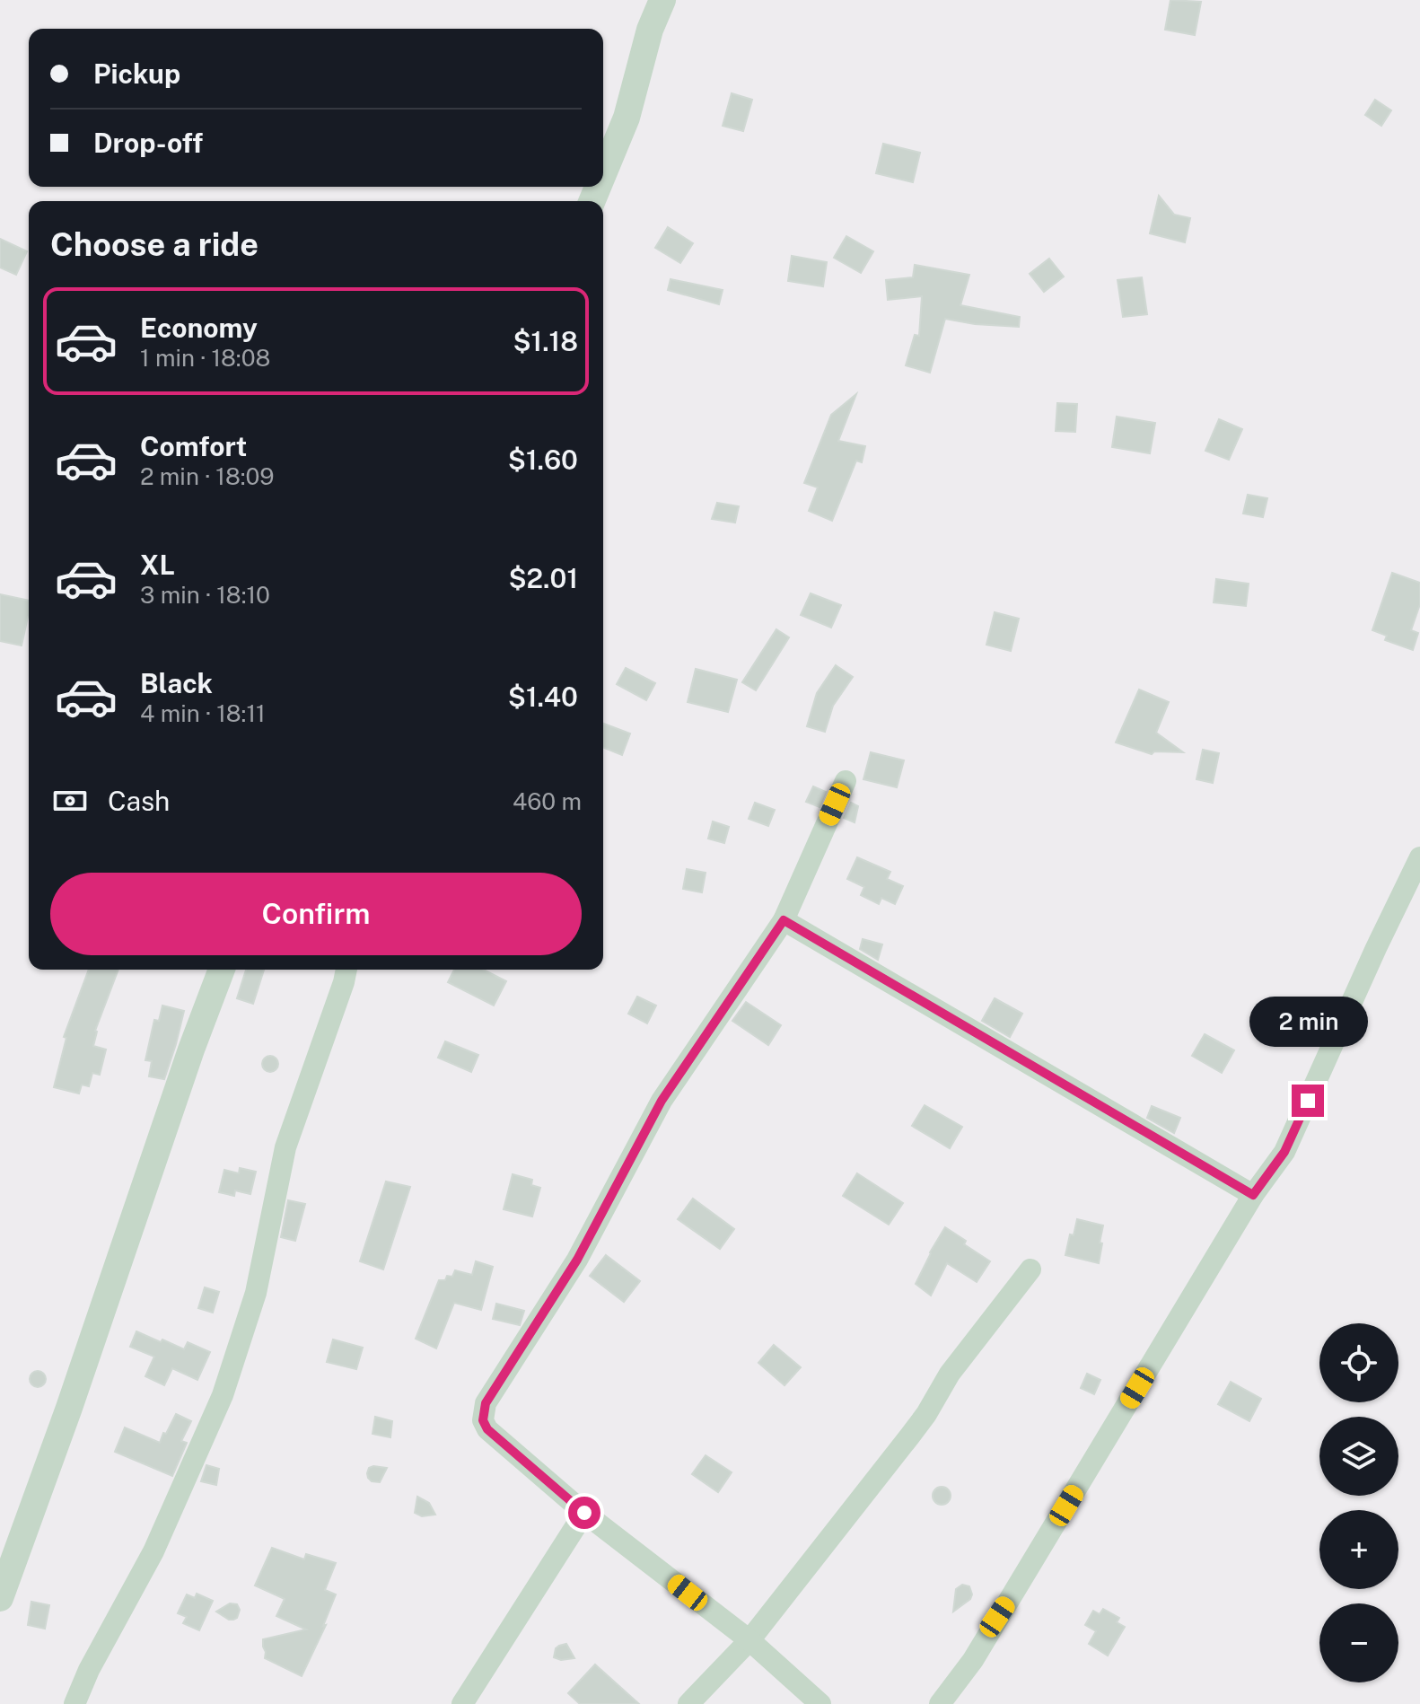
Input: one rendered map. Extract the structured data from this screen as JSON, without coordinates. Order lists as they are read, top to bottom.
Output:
{
  "page": {
    "banner": ["Pickup", "Drop-off"],
    "heading": "Choose a ride",
    "list": [
      {
        "name": "Economy",
        "note": "1 min · 18:08",
        "value": "$1.18"
      },
      {
        "name": "Comfort",
        "note": "2 min · 18:09",
        "value": "$1.60"
      },
      {
        "name": "XL",
        "note": "3 min · 18:10",
        "value": "$2.01"
      },
      {
        "name": "Black",
        "note": "4 min · 18:11",
        "value": "$1.40"
      }
    ],
    "pay": ["Cash", "460 m"],
    "buttons": "Confirm",
    "bubble": "2 min",
    "map_buttons": ["+", "−"]
  }
}
